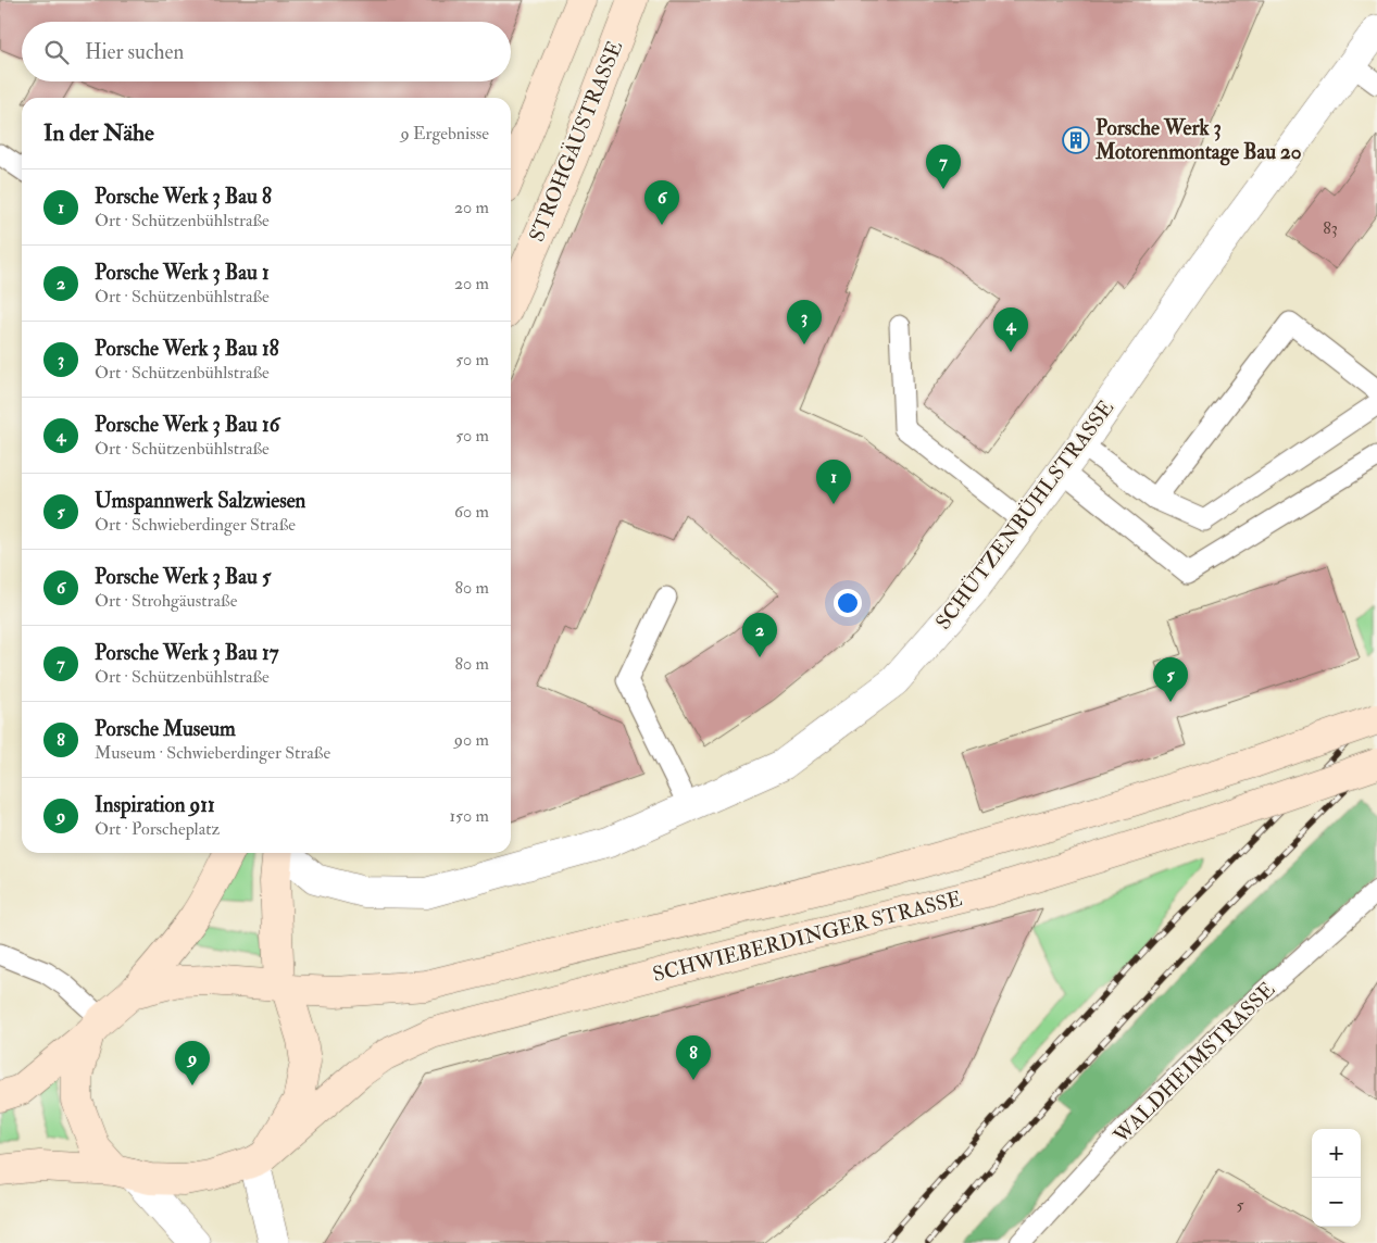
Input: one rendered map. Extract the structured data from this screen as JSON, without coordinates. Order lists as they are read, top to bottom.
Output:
{
  "streets": {
    "main road": ["STROHGÄUSTRASSE", "SCHWIEBERDINGER STRASSE"],
    "street": ["SCHÜTZENBÜHLSTRASSE"],
    "lane": ["WALDHEIMSTRASSE"]
  },
  "places": {
    "building": ["Porsche Werk 3 Motorenmontage Bau 20"]
  },
  "house_numbers": ["83", "5"],
  "page": {
    "search": "Hier suchen",
    "heading": ["In der Nähe", "9 Ergebnisse"],
    "pins": [
      "7",
      "6",
      "3",
      "4",
      "1",
      "2",
      "5",
      "8",
      "9"
    ],
    "list": [
      {
        "mark": "1",
        "name": "Porsche Werk 3 Bau 8",
        "note": "Ort · Schützenbühlstraße",
        "value": "20 m"
      },
      {
        "mark": "2",
        "name": "Porsche Werk 3 Bau 1",
        "note": "Ort · Schützenbühlstraße",
        "value": "20 m"
      },
      {
        "mark": "3",
        "name": "Porsche Werk 3 Bau 18",
        "note": "Ort · Schützenbühlstraße",
        "value": "50 m"
      },
      {
        "mark": "4",
        "name": "Porsche Werk 3 Bau 16",
        "note": "Ort · Schützenbühlstraße",
        "value": "50 m"
      },
      {
        "mark": "5",
        "name": "Umspannwerk Salzwiesen",
        "note": "Ort · Schwieberdinger Straße",
        "value": "60 m"
      },
      {
        "mark": "6",
        "name": "Porsche Werk 3 Bau 5",
        "note": "Ort · Strohgäustraße",
        "value": "80 m"
      },
      {
        "mark": "7",
        "name": "Porsche Werk 3 Bau 17",
        "note": "Ort · Schützenbühlstraße",
        "value": "80 m"
      },
      {
        "mark": "8",
        "name": "Porsche Museum",
        "note": "Museum · Schwieberdinger Straße",
        "value": "90 m"
      },
      {
        "mark": "9",
        "name": "Inspiration 911",
        "note": "Ort · Porscheplatz",
        "value": "150 m"
      }
    ],
    "map_buttons": ["+", "−"]
  }
}
